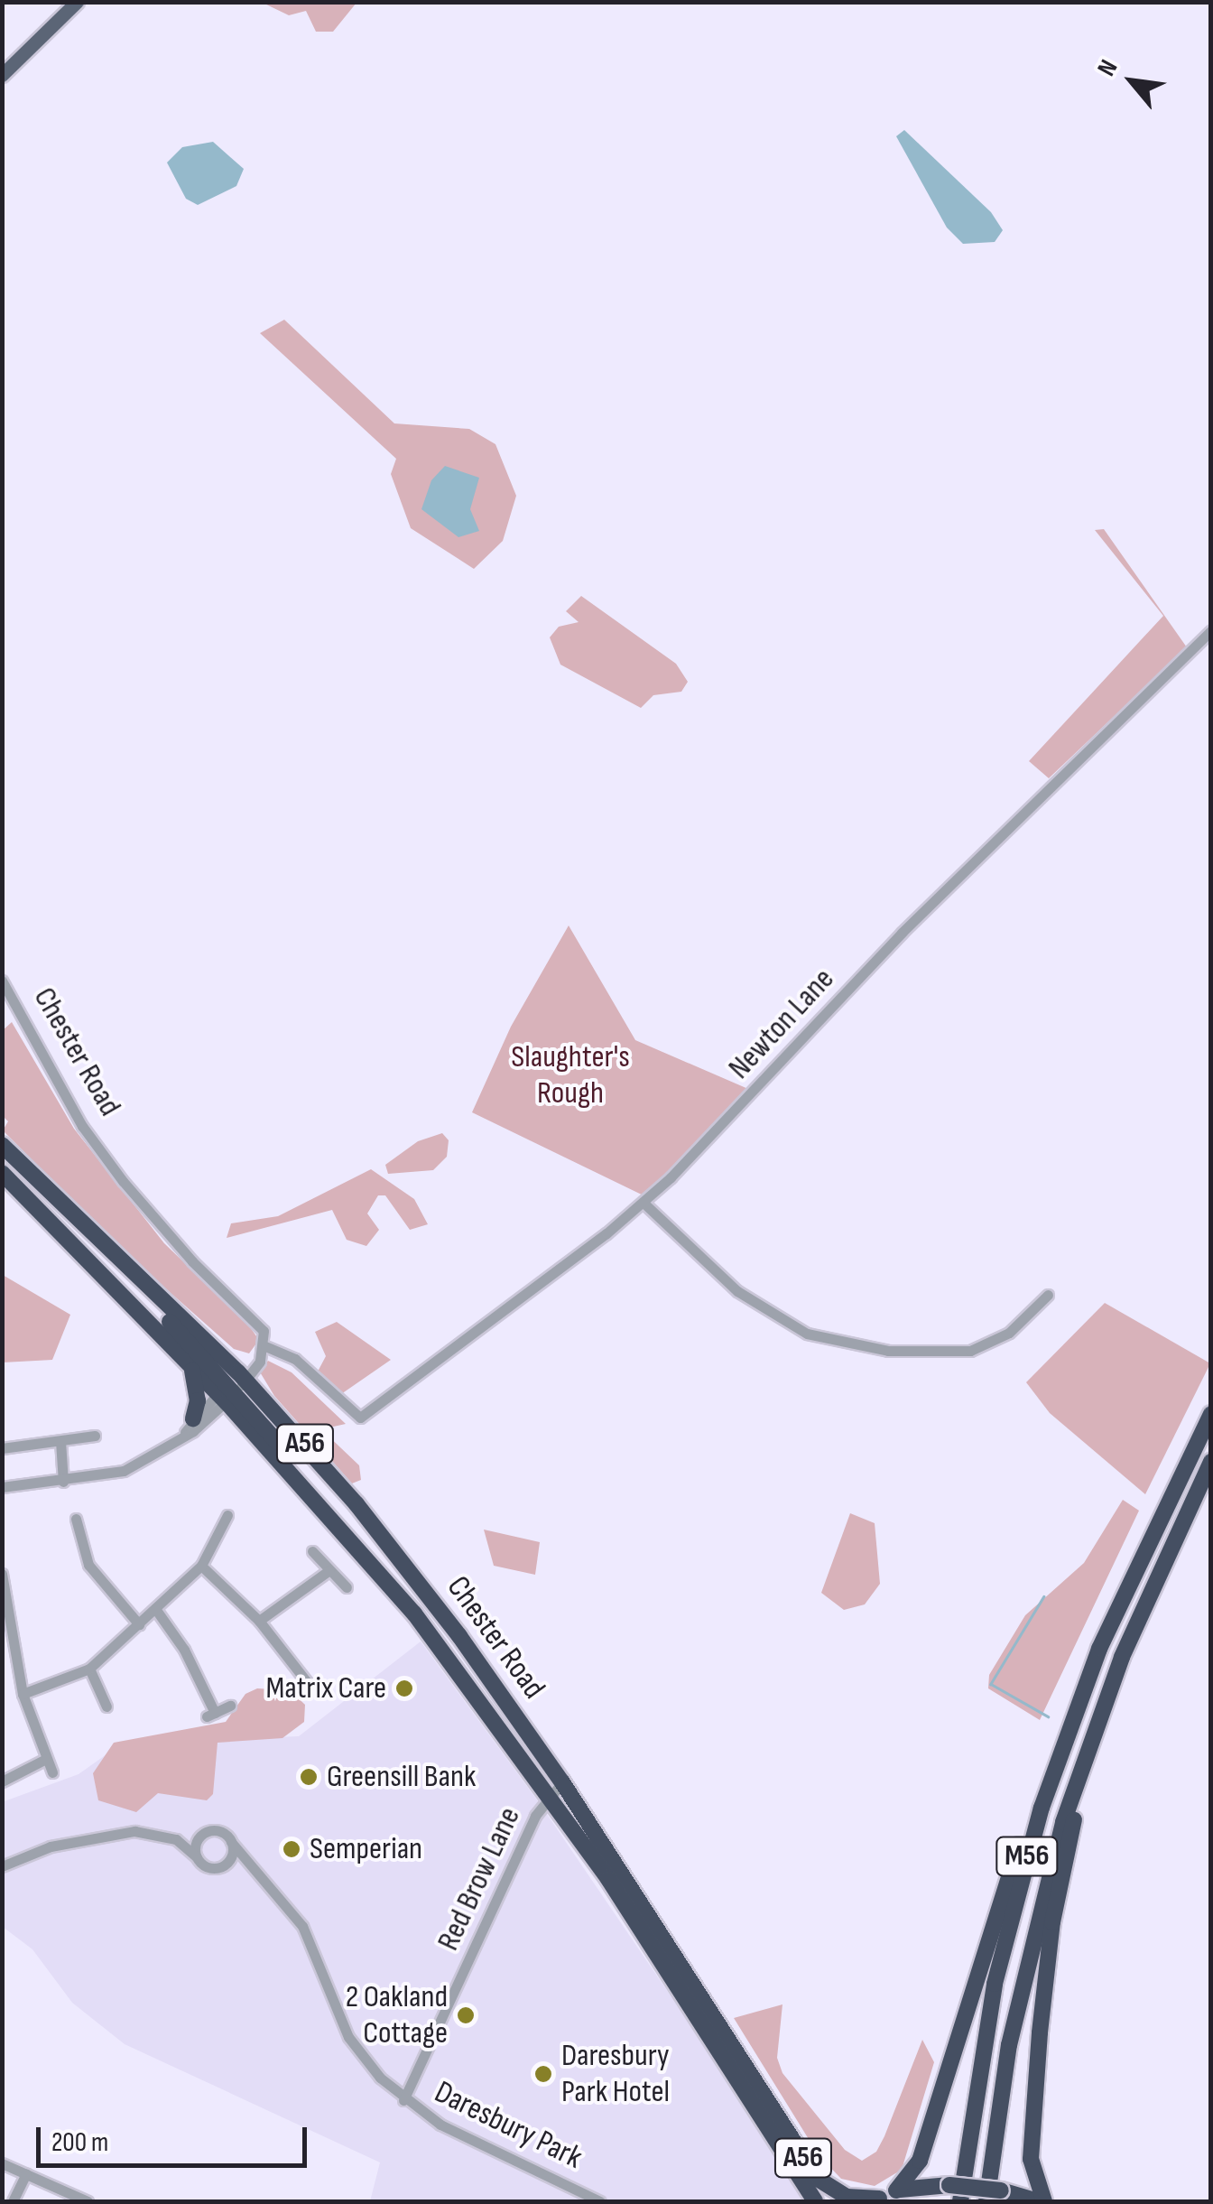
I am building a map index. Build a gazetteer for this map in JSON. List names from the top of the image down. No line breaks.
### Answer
{"streets":{"highway":["Chester Road","A56","M56"],"street":["Newton Lane","Red Brow Lane","Daresbury Park"]},"crossings":[["Newton Lane","Chester Road"],["Chester Road","Red Brow Lane"],["Red Brow Lane","Daresbury Park"]],"parks":["Slaughter's Rough"],"places":["Matrix Care","Greensill Bank","Semperian","2 Oakland Cottage","Daresbury Park Hotel"],"scale_bar":"200 m","north":"top left"}
